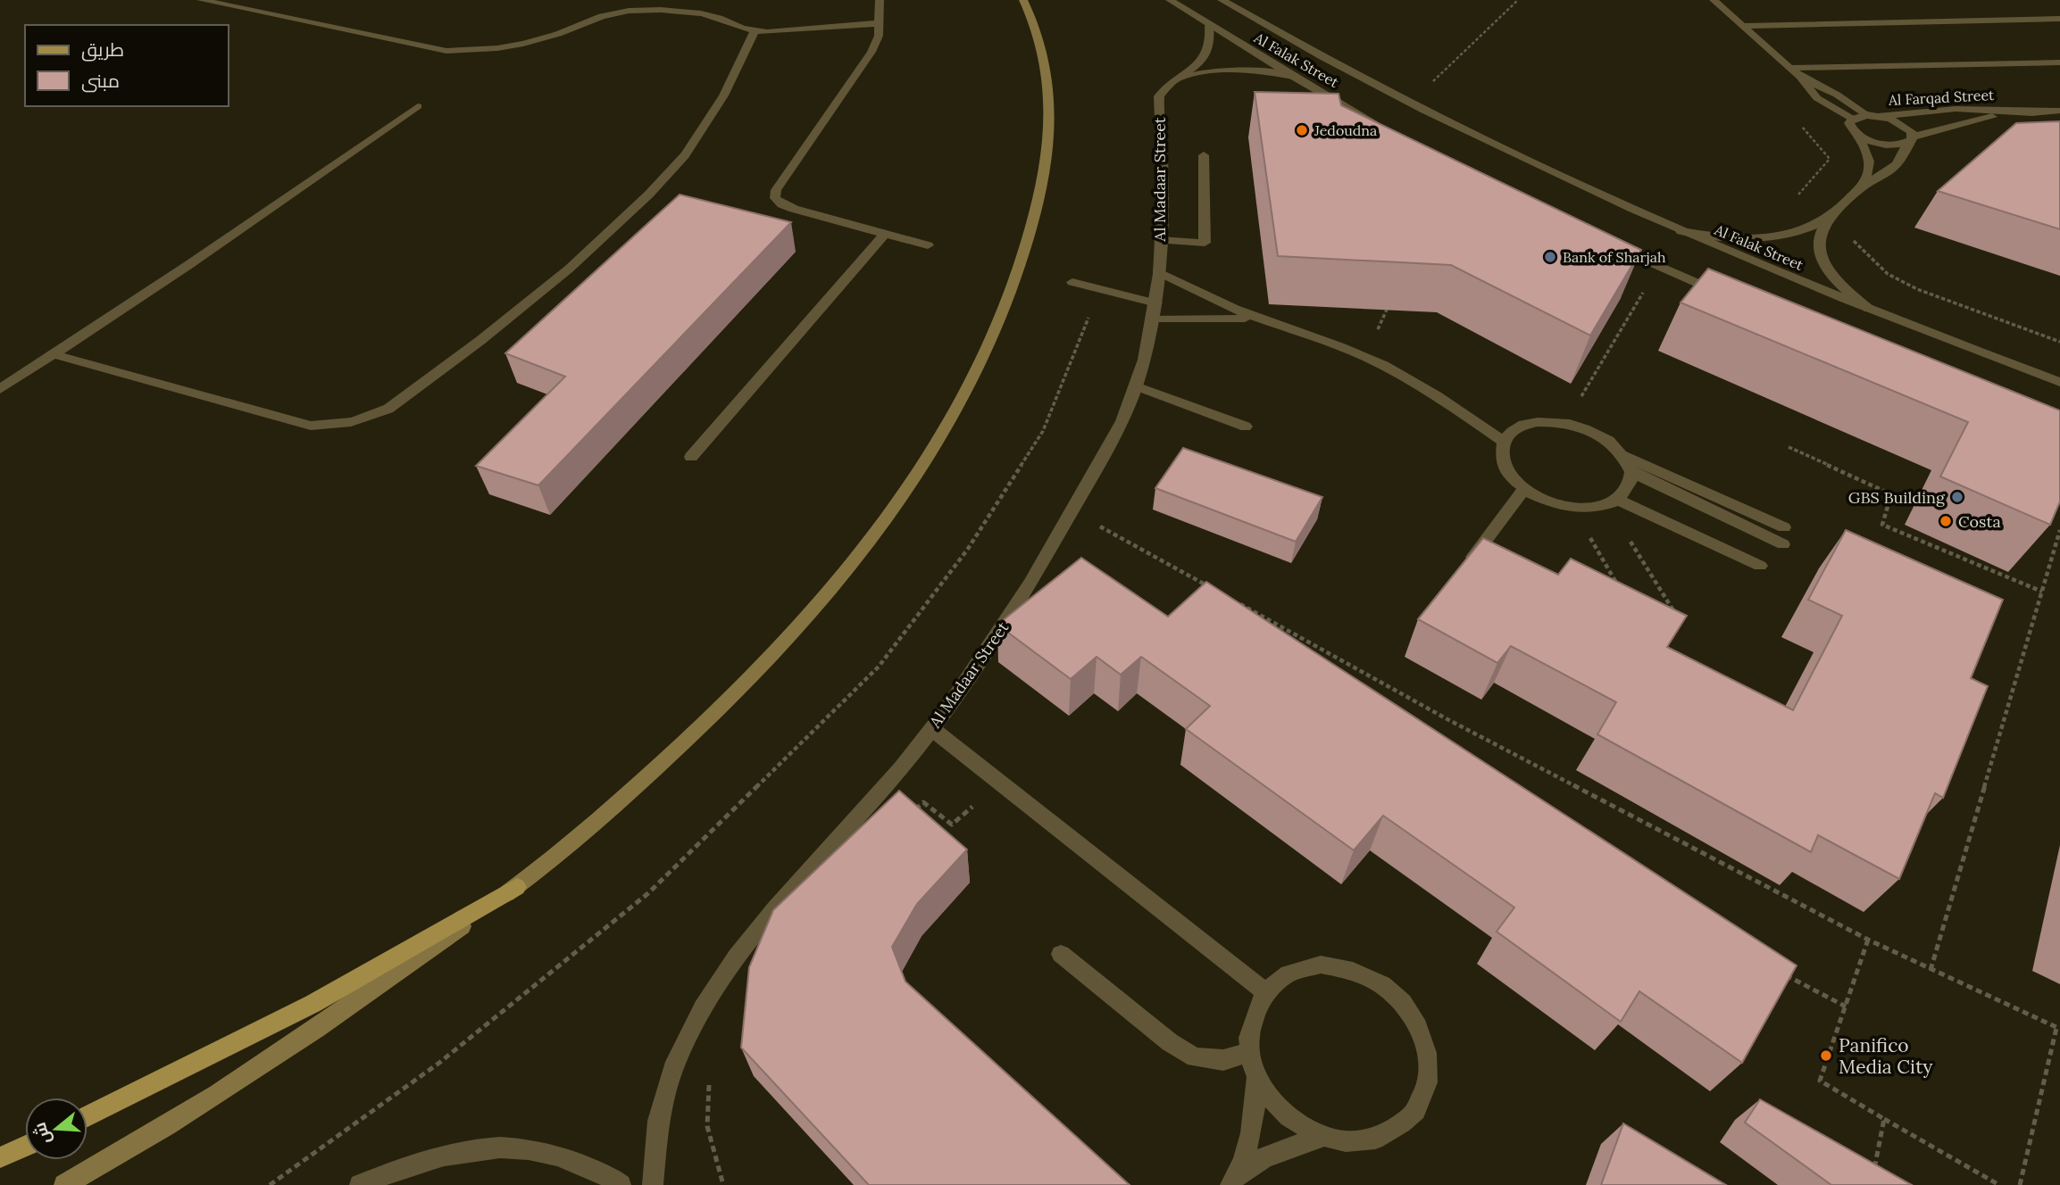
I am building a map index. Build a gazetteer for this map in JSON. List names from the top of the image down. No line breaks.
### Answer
{"streets":{"street":["Al Falak Street","Al Farqad Street","Al Madaar Street"]},"crossings":[["Al Falak Street","Al Madaar Street"]],"places":["Jedoudna","Bank of Sharjah","GBS Building","Costa","Panifico Media City"],"legend":["طريق","مبنى"],"north":"left"}
